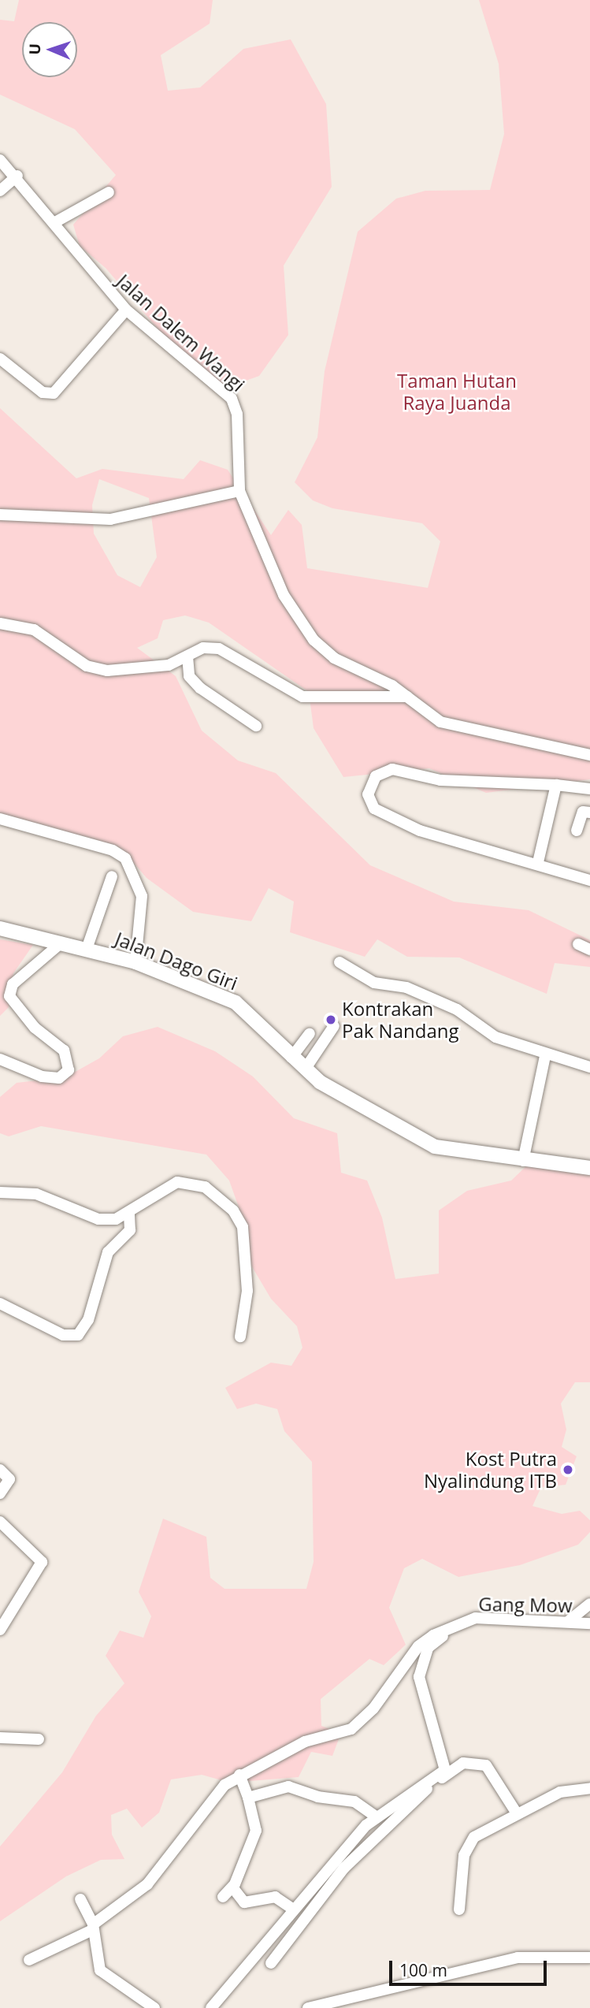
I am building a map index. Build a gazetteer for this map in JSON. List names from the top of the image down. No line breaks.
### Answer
{"streets":{"main road":["Jalan Dago Giri"],"street":["Jalan Dalem Wangi","Gang Mow"]},"parks":["Taman Hutan Raya Juanda"],"places":["Kontrakan Pak Nandang","Kost Putra Nyalindung ITB"],"scale_bar":"100 m","north":"left"}
